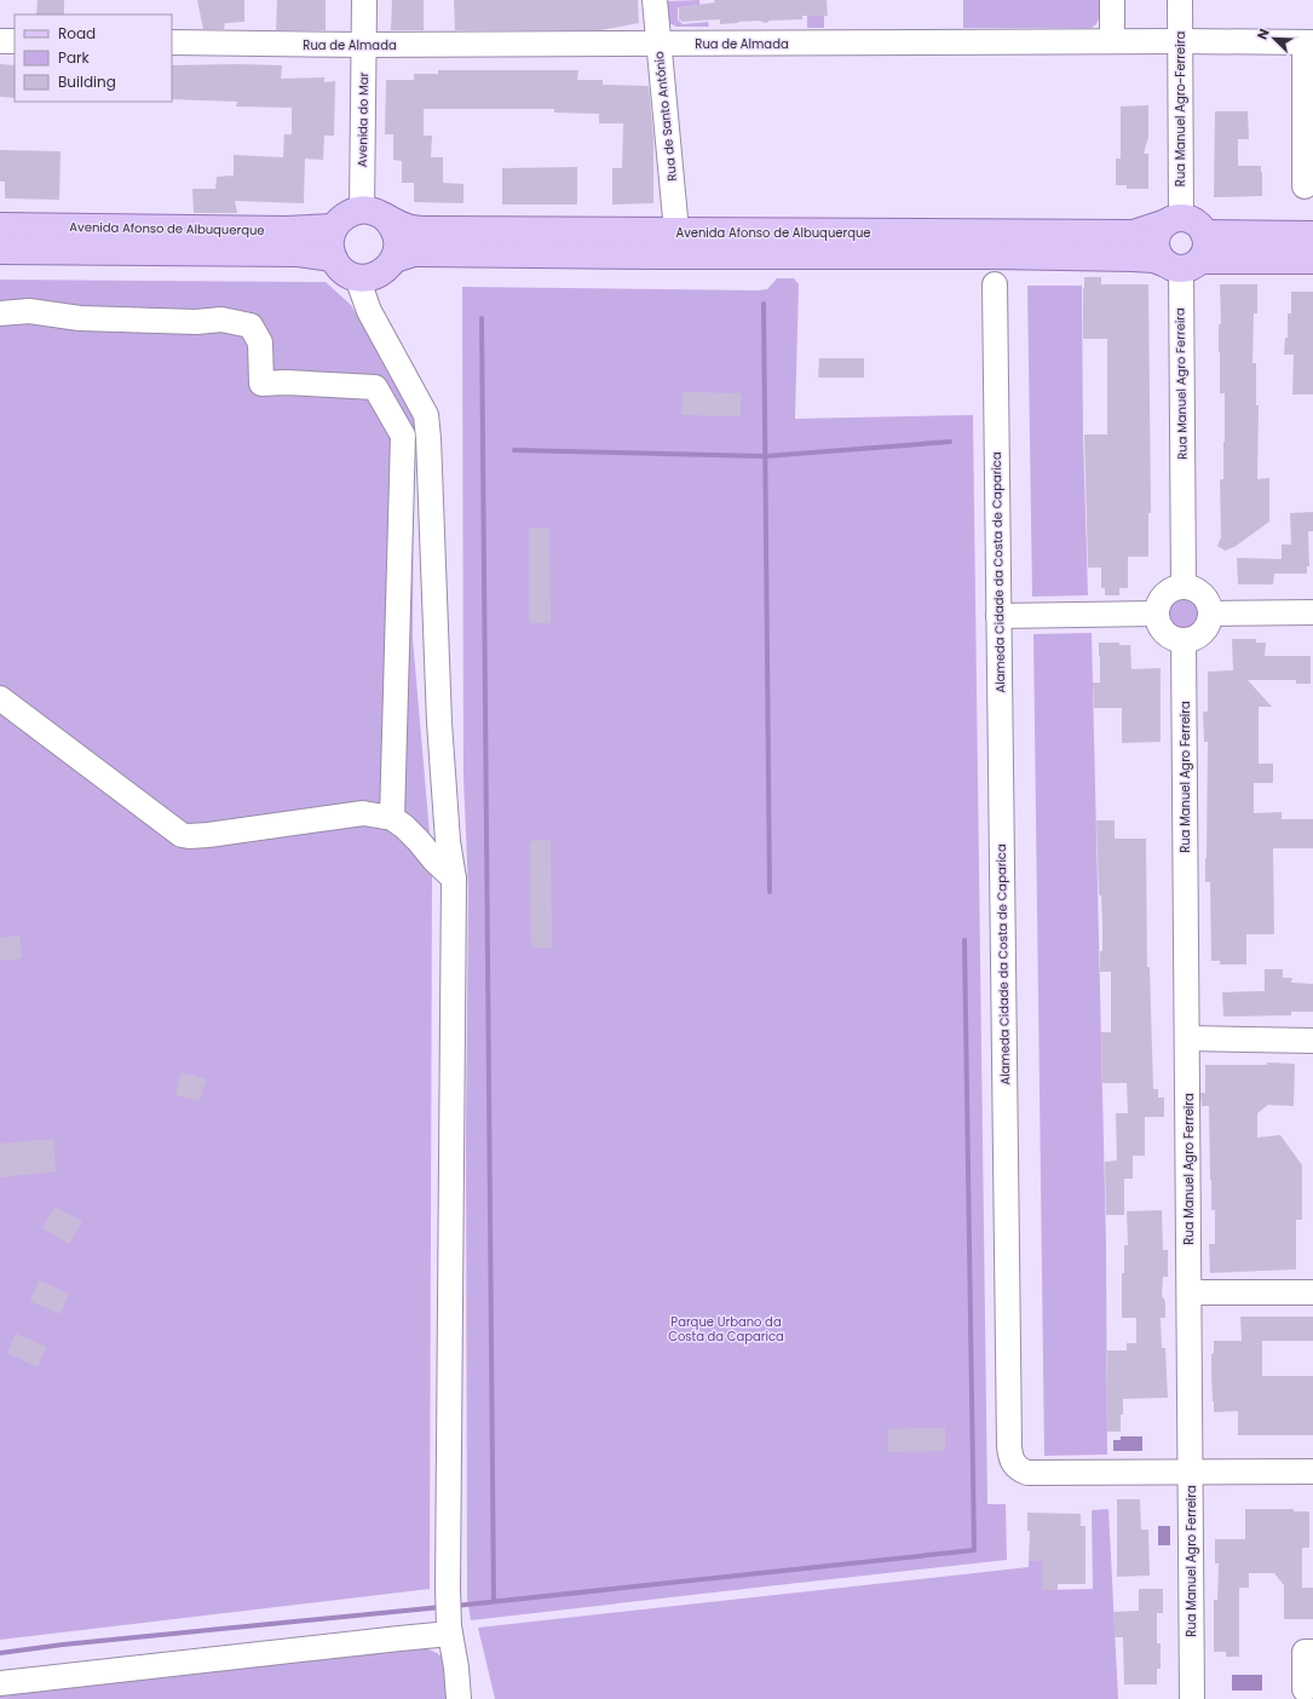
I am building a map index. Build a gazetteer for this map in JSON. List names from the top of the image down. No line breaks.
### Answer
{"streets":{"main road":["Rua Manuel Agro-Ferreira","Avenida Afonso de Albuquerque"],"street":["Rua de Almada","Rua de Santo António","Avenida do Mar","Rua Manuel Agro Ferreira","Alameda Cidade da Costa de Caparica"]},"crossings":[["Rua de Almada","Rua Manuel Agro-Ferreira"],["Rua de Almada","Rua de Santo António"],["Rua de Almada","Avenida do Mar"],["Rua Manuel Agro-Ferreira","Avenida Afonso de Albuquerque"],["Rua Manuel Agro-Ferreira","Rua Manuel Agro Ferreira"],["Rua de Santo António","Avenida Afonso de Albuquerque"],["Avenida do Mar","Avenida Afonso de Albuquerque"],["Avenida Afonso de Albuquerque","Rua Manuel Agro Ferreira"],["Rua Manuel Agro Ferreira","Alameda Cidade da Costa de Caparica"]],"parks":["Parque Urbano da Costa da Caparica"],"legend":["Road","Park","Building"],"north":"top left"}
